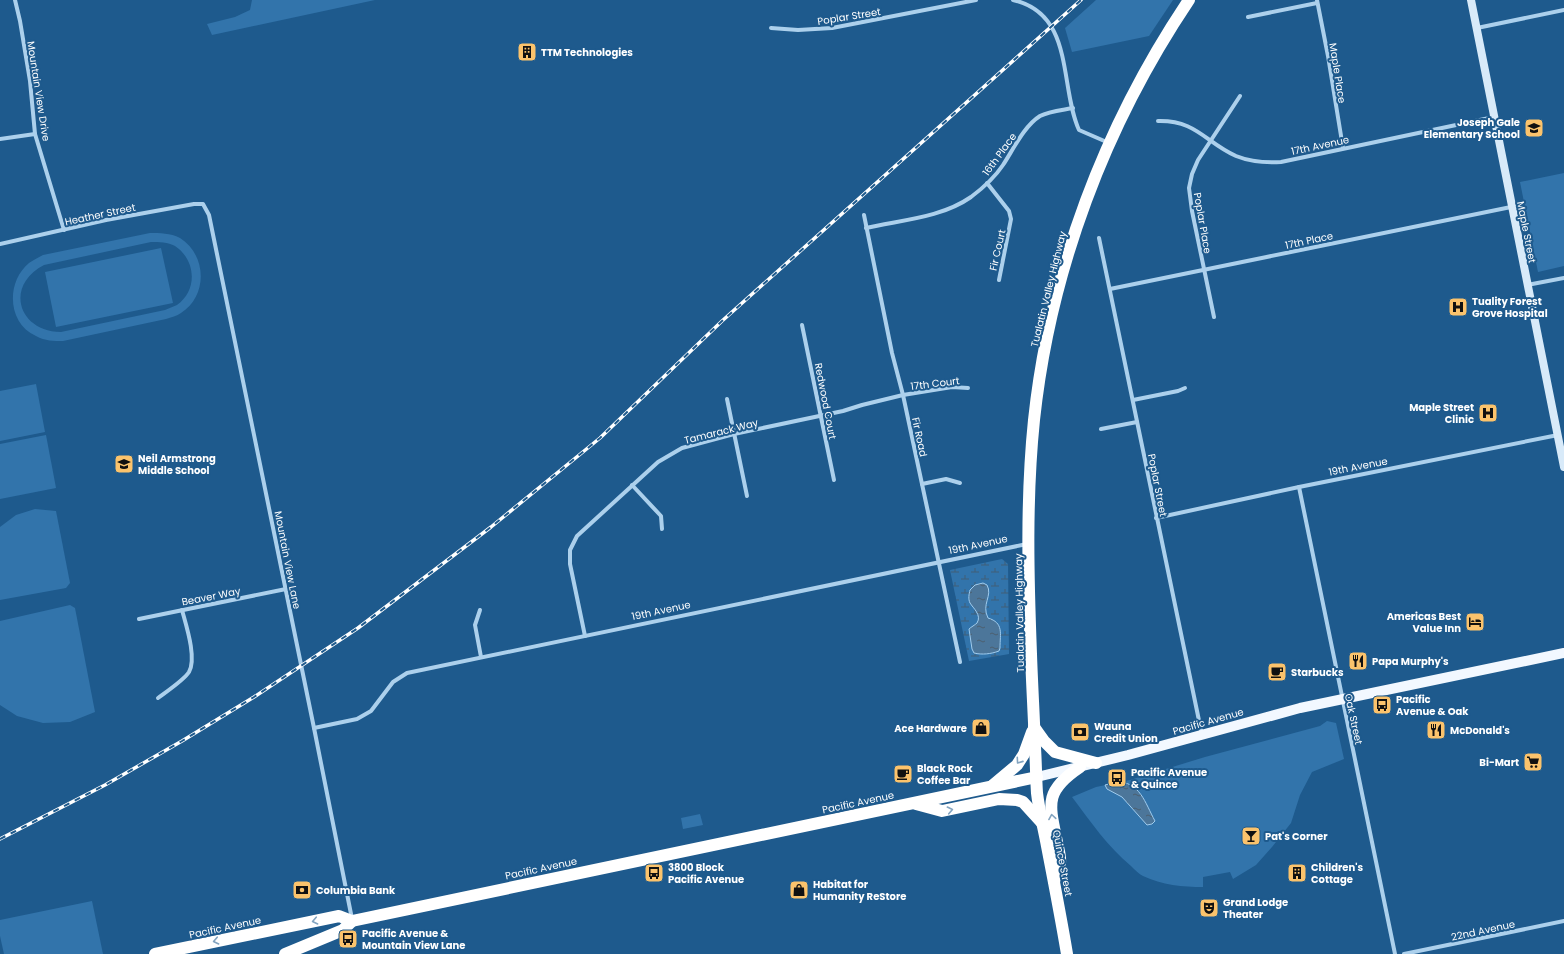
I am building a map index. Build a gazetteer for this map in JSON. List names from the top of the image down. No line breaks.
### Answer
{"streets":{"highway":["Tualatin Valley Highway","Pacific Avenue","Quince Street"],"street":["Poplar Street","Maple Place","Mountain View Drive","17th Avenue","16th Place","Heather Street","Poplar Place","Maple Street","17th Place","Fir Court","17th Court","Redwood Court","Tamarack Way","Fir Road","19th Avenue","Mountain View Lane","Beaver Way","Oak Street","22nd Avenue"]},"crossings":[["Poplar Street","17th Place"],["Poplar Street","19th Avenue"],["Poplar Street","Pacific Avenue"],["Maple Place","17th Avenue"],["Mountain View Drive","Heather Street"],["17th Avenue","Poplar Place"],["17th Avenue","Maple Street"],["16th Place","Fir Court"],["16th Place","Fir Road"],["Heather Street","Mountain View Lane"],["Poplar Place","17th Place"],["Maple Street","17th Place"],["Maple Street","19th Avenue"],["Tualatin Valley Highway","19th Avenue"],["Tualatin Valley Highway","Pacific Avenue"],["Tualatin Valley Highway","Quince Street"],["17th Court","Tamarack Way"],["17th Court","Fir Road"],["Redwood Court","Tamarack Way"],["Tamarack Way","Fir Road"],["Tamarack Way","19th Avenue"],["Fir Road","19th Avenue"],["19th Avenue","Mountain View Lane"],["19th Avenue","Oak Street"],["Mountain View Lane","Beaver Way"],["Mountain View Lane","Pacific Avenue"],["Oak Street","Pacific Avenue"],["Pacific Avenue","Quince Street"]],"places":{"building":["TTM Technologies","Children's Cottage"],"school or university":["Joseph Gale Elementary School","Neil Armstrong Middle School"],"hospital":["Tuality Forest Grove Hospital","Maple Street Clinic"],"hotel":["Americas Best Value Inn"],"restaurant":["Papa Murphy's","McDonald's"],"cafe":["Starbucks","Black Rock Coffee Bar"],"bus stop":["Pacific Avenue & Oak","Pacific Avenue & Quince","3800 Block Pacific Avenue","Pacific Avenue & Mountain View Lane"],"shop":["Ace Hardware","Habitat for Humanity ReStore"],"bank":["Wauna Credit Union","Columbia Bank"],"supermarket":["Bi-Mart"],"bar":["Pat's Corner"],"theatre":["Grand Lodge Theater"]}}
